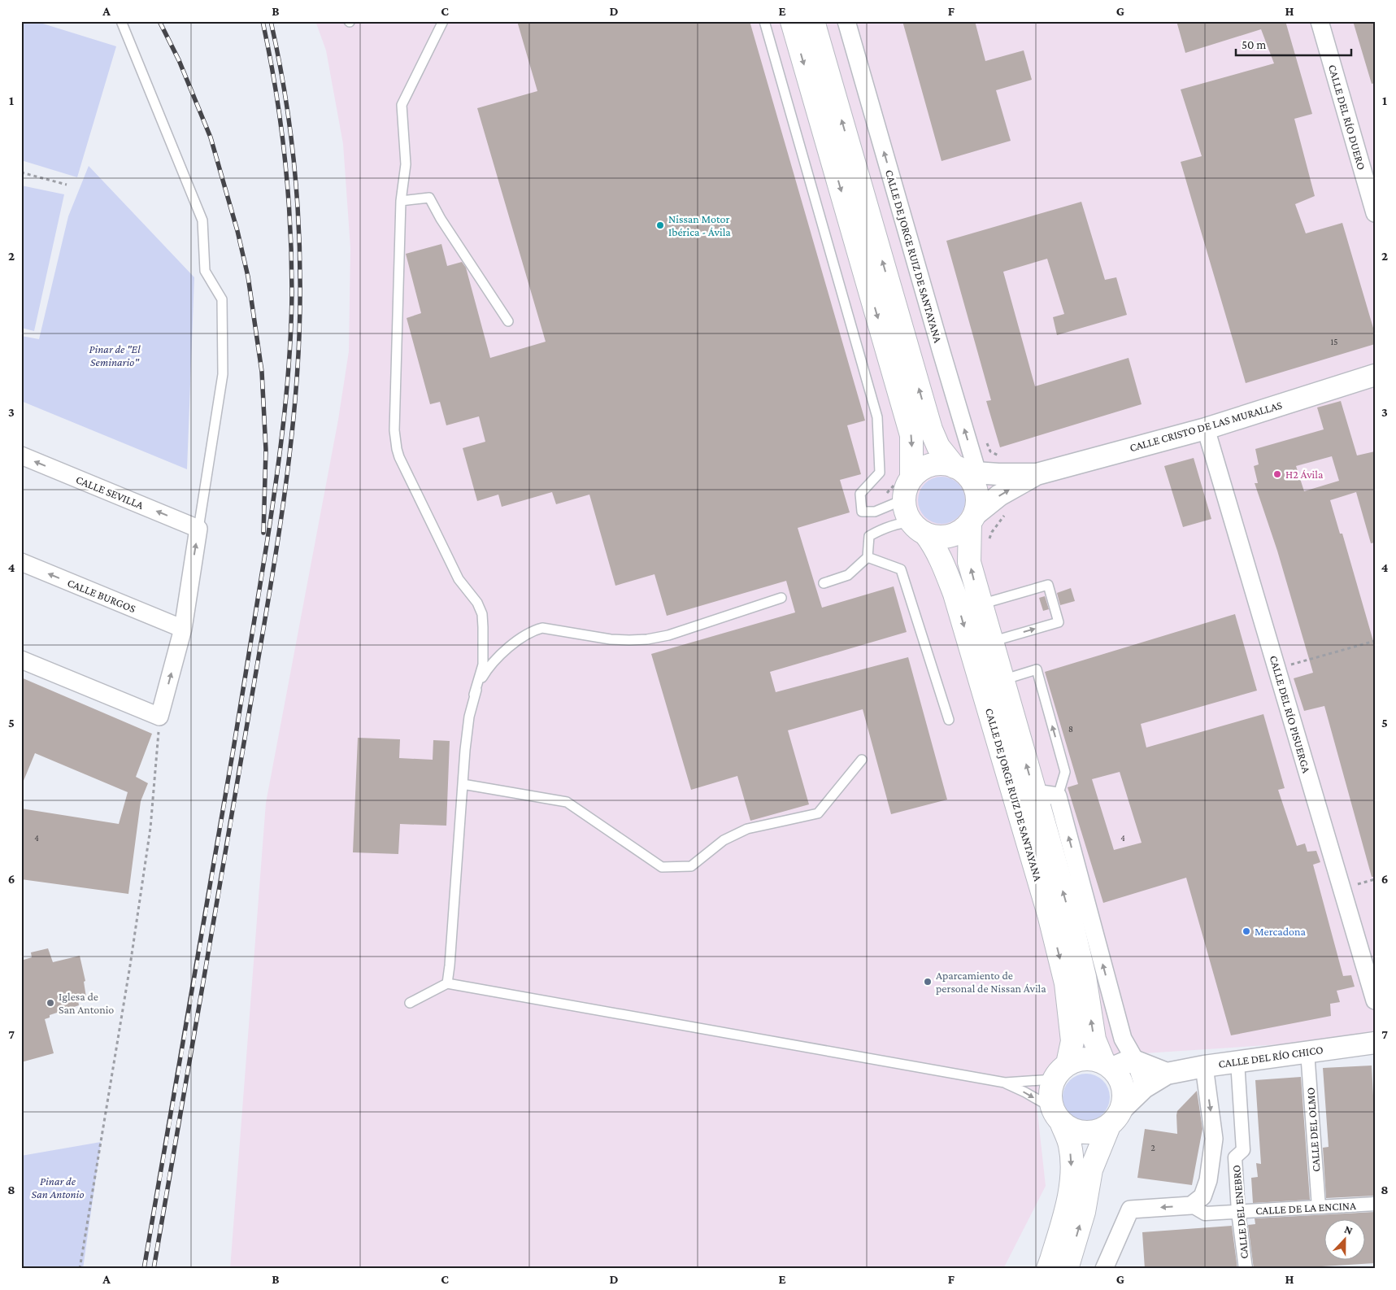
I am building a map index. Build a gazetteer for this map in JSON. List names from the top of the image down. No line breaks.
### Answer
{"streets":{"highway":["CALLE DE JORGE RUIZ DE SANTAYANA"],"street":["CALLE DEL RÍO DUERO","CALLE CRISTO DE LAS MURALLAS","CALLE SEVILLA","CALLE BURGOS","CALLE DEL RÍO PISUERGA","CALLE DEL RÍO CHICO","CALLE DEL OLMO","CALLE DE LA ENCINA","CALLE DEL ENEBRO"]},"crossings":[["CALLE DE JORGE RUIZ DE SANTAYANA","CALLE CRISTO DE LAS MURALLAS"],["CALLE DE JORGE RUIZ DE SANTAYANA","CALLE DEL RÍO CHICO"],["CALLE CRISTO DE LAS MURALLAS","CALLE DEL RÍO PISUERGA"],["CALLE DEL RÍO CHICO","CALLE DEL OLMO"],["CALLE DEL RÍO CHICO","CALLE DEL ENEBRO"],["CALLE DEL OLMO","CALLE DE LA ENCINA"],["CALLE DE LA ENCINA","CALLE DEL ENEBRO"]],"one_way":["CALLE SEVILLA"],"parks":["Pinar de \"El Seminario\"","Pinar de San Antonio"],"places":["Nissan Motor Ibérica - Ávila","H2 Ávila","Mercadona","Aparcamiento de personal de Nissan Ávila","Iglesa de San Antonio"],"house_numbers":["15","8","4","4","2"],"scale_bar":"50 m","north":"top","grid":{"columns":["A","B","C","D","E","F","G","H"],"rows":["1","2","3","4","5","6","7","8"]}}
